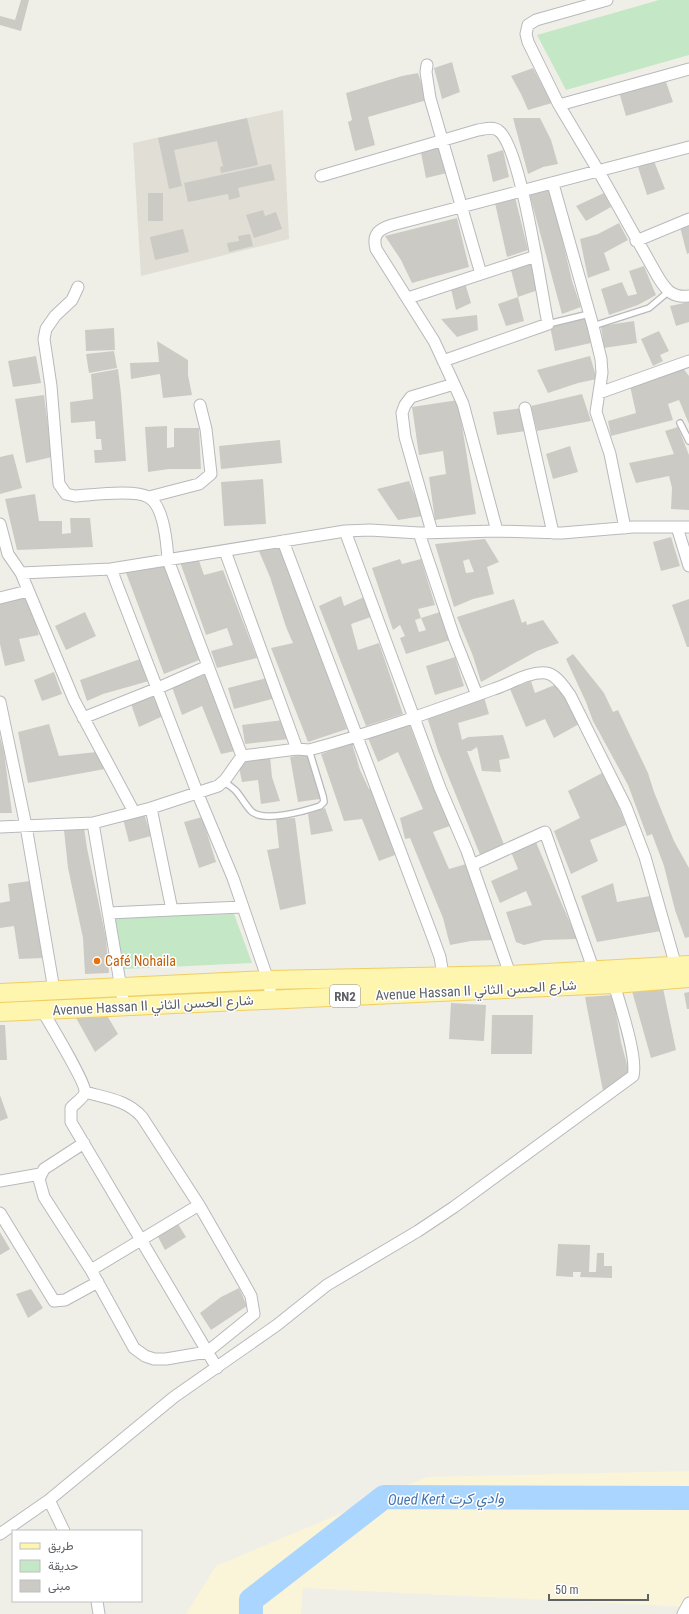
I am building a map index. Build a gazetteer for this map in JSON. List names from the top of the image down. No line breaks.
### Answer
{"streets":{"main road":["Avenue Hassan II شارع الحسن الثاني","RN2"]},"water":["Oued Kert وادي كرت"],"places":["Café Nohaila"],"legend":["طريق","حديقة","مبنى"],"scale_bar":"50 m"}
